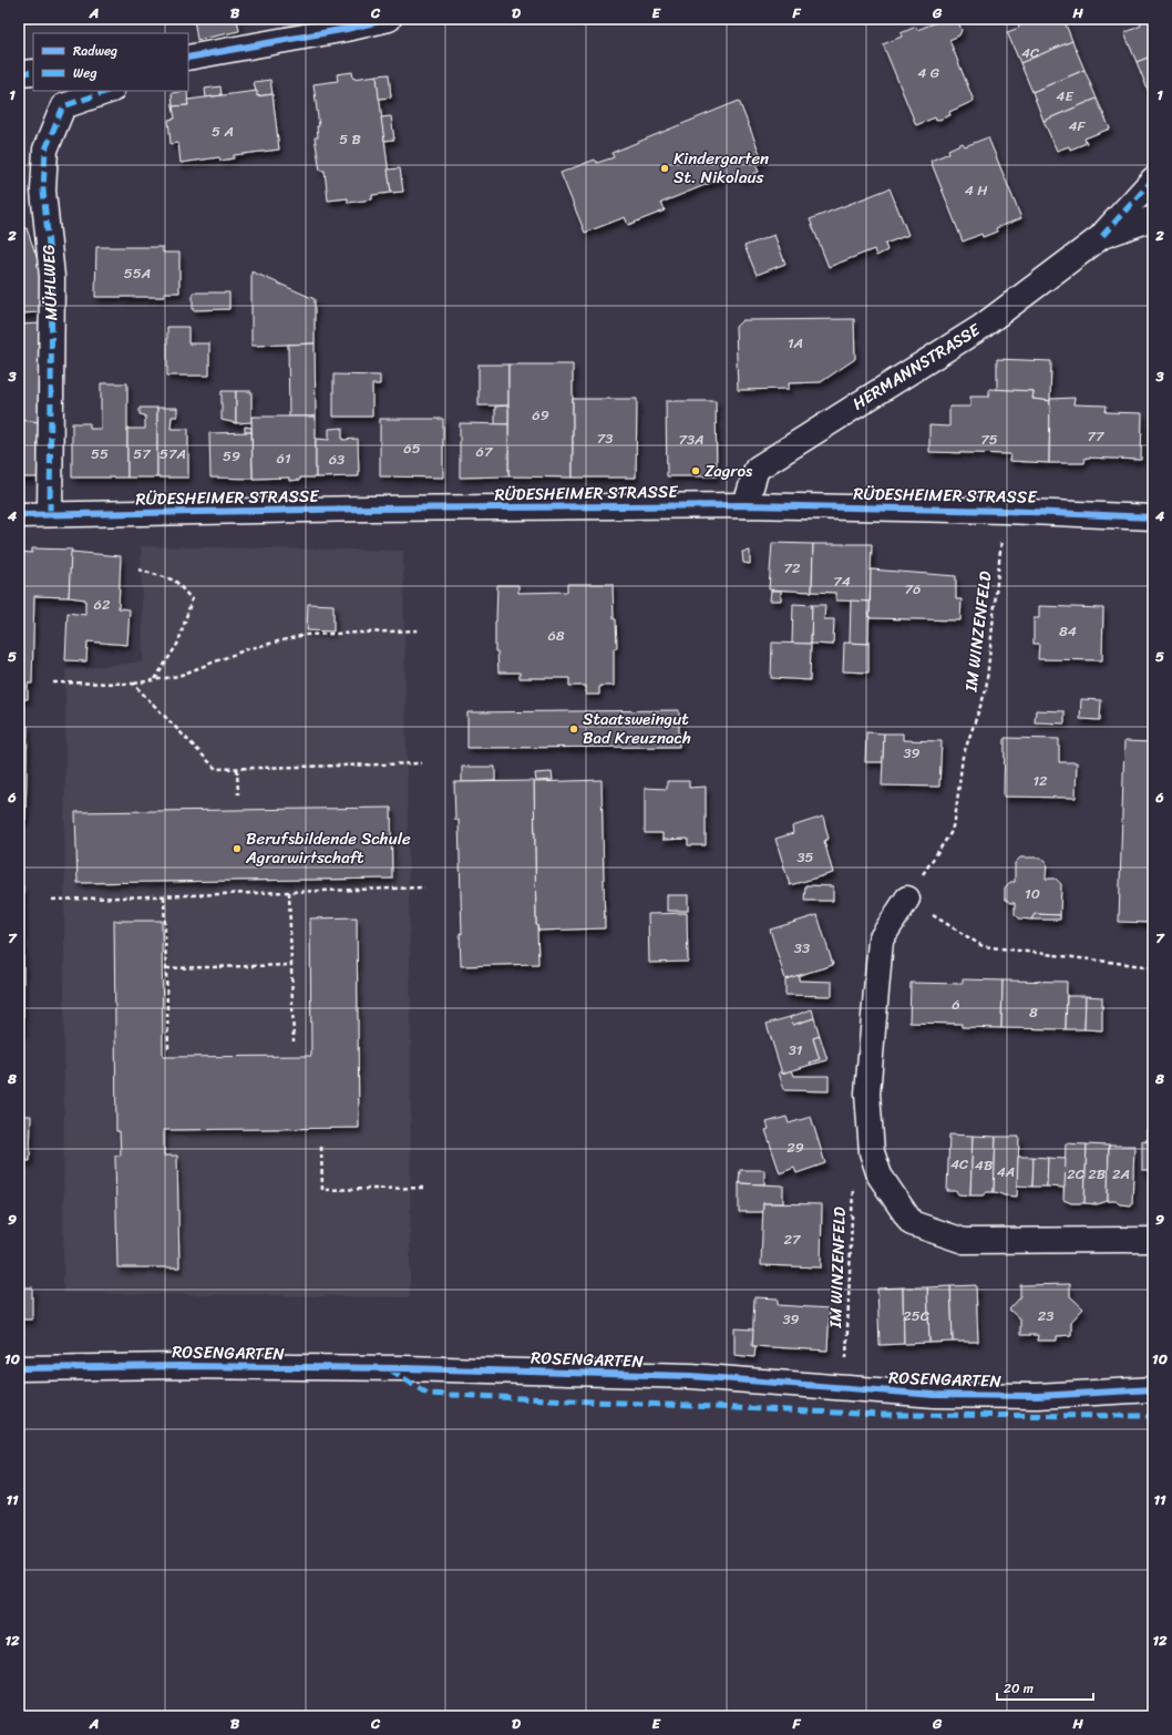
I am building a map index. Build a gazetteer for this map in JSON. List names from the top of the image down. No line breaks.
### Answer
{"streets":{"street":["MÜHLWEG","HERMANNSTRASSE","RÜDESHEIMER STRASSE","ROSENGARTEN"],"path":["IM WINZENFELD"]},"crossings":[["MÜHLWEG","RÜDESHEIMER STRASSE"],["HERMANNSTRASSE","RÜDESHEIMER STRASSE"],["RÜDESHEIMER STRASSE","IM WINZENFELD"],["IM WINZENFELD","ROSENGARTEN"]],"places":["Kindergarten St. Nikolaus","Zagros","Staatsweingut Bad Kreuznach","Berufsbildende Schule Agrarwirtschaft"],"house_numbers":["4C","4 G","4E","4F","5 A","5 B","4 H","55A","1A","69","77","73","73A","75","65","67","55","57","57A","59","61","63","72","74","76","62","84","68","39","12","35","10","33","6","8","31","29","4C","4B","4A","2C","2B","2A","27","25C","23","39"],"legend":["Radweg","Weg"],"scale_bar":"20 m","grid":{"columns":["A","B","C","D","E","F","G","H"],"rows":["1","2","3","4","5","6","7","8","9","10","11","12"]}}
